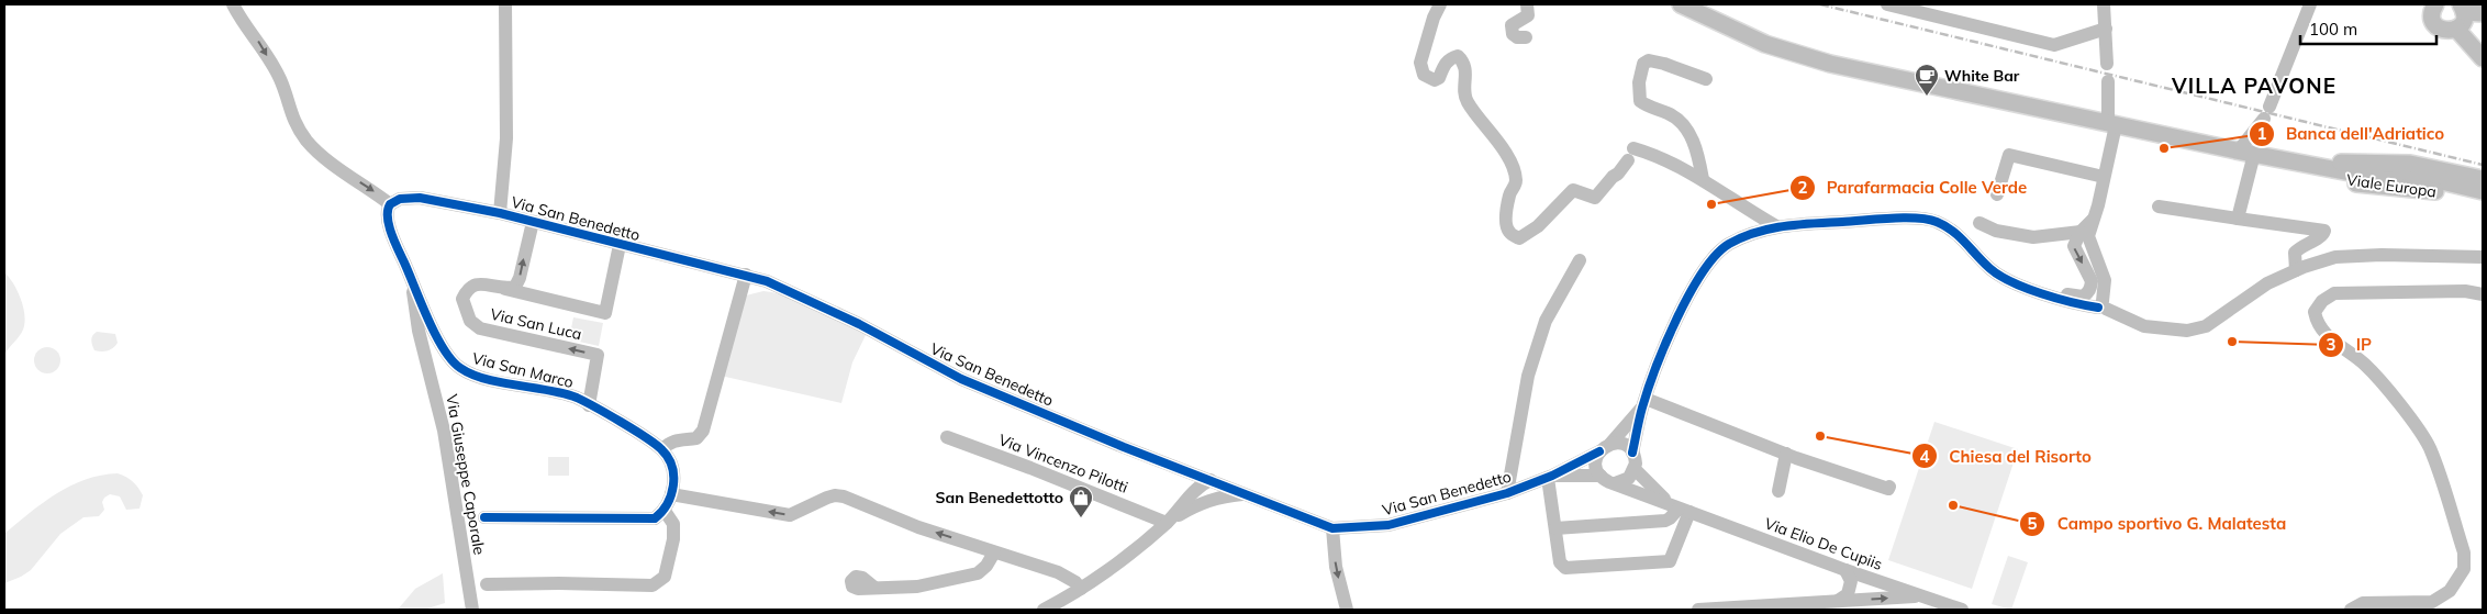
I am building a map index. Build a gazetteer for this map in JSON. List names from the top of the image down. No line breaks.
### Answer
{"streets":{"main road":["Viale Europa"],"street":["Via San Benedetto","Via San Luca","Via San Marco","Via Vincenzo Pilotti","Via Giuseppe Caporale","Via Elio De Cupiis"]},"crossings":[["Via San Benedetto","Via San Luca"],["Via San Benedetto","Via San Marco"],["Via San Luca","Via San Marco"],["Via San Marco","Via Giuseppe Caporale"]],"districts":["VILLA PAVONE"],"places":{"cafe":["White Bar"],"other":["Banca dell'Adriatico","Parafarmacia Colle Verde","IP","Chiesa del Risorto","Campo sportivo G. Malatesta"],"shop":["San Benedettotto"]},"scale_bar":"100 m"}
